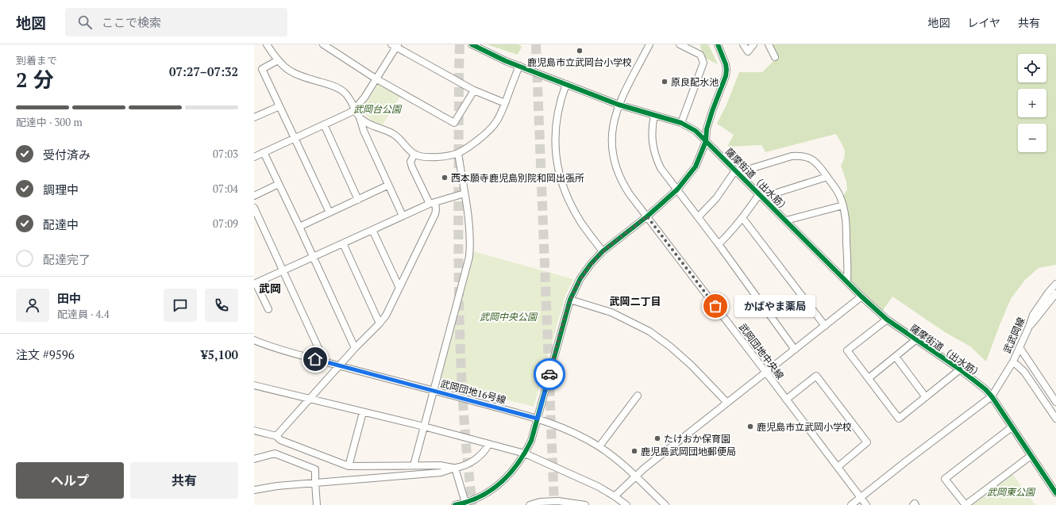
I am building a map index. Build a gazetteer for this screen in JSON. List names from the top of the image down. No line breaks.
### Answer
{"streets":{"street":["薩摩街道（出水筋）","武武岡線","武岡団地中央線","武岡団地16号線"]},"crossings":[["薩摩街道（出水筋）","武武岡線"],["薩摩街道（出水筋）","武岡団地中央線"]],"districts":["武岡","武岡二丁目"],"parks":["武岡台公園","武岡中央公園","武岡東公園"],"places":["鹿児島市立武岡台小学校","原良配水池","西本願寺鹿児島別院和岡出張所","かばやま薬局","鹿児島市立武岡小学校","たけおか保育園","鹿児島武岡団地郵便局"],"page":{"header":"地図","search":"ここで検索","nav":["地図","レイヤ","共有"],"heading":["2 分","到着まで","07:27–07:32"],"panel":["田中","配達員 · 4.4","注文 #9596","¥5,100"],"map_buttons":["+","−"],"bar":"配達中 · 300 m","list":[["受付済み","07:03"],["調理中","07:04"],["配達中","07:09"],"配達完了"],"bubble":"かばやま薬局","buttons":["ヘルプ","共有"]}}
